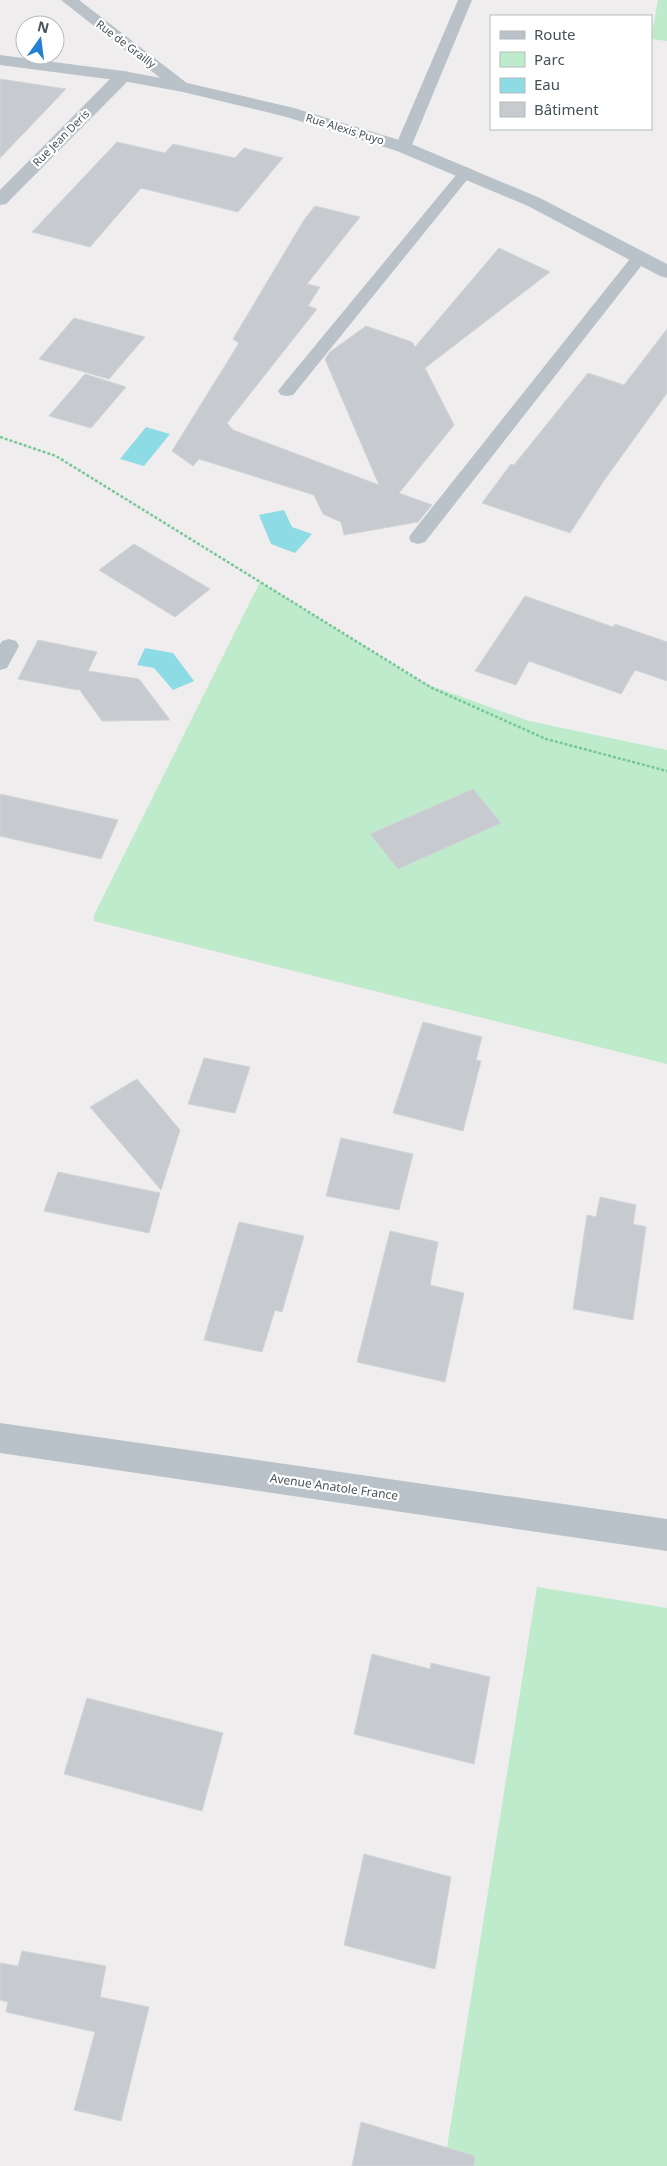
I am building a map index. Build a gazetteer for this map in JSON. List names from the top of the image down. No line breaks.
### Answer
{"streets":{"street":["Rue de Grailly","Rue Alexis Puyo","Rue Jean Deris","Avenue Anatole France"]},"crossings":[["Rue de Grailly","Rue Alexis Puyo"],["Rue Alexis Puyo","Rue Jean Deris"]],"legend":["Route","Parc","Eau","Bâtiment"],"north":"top"}
